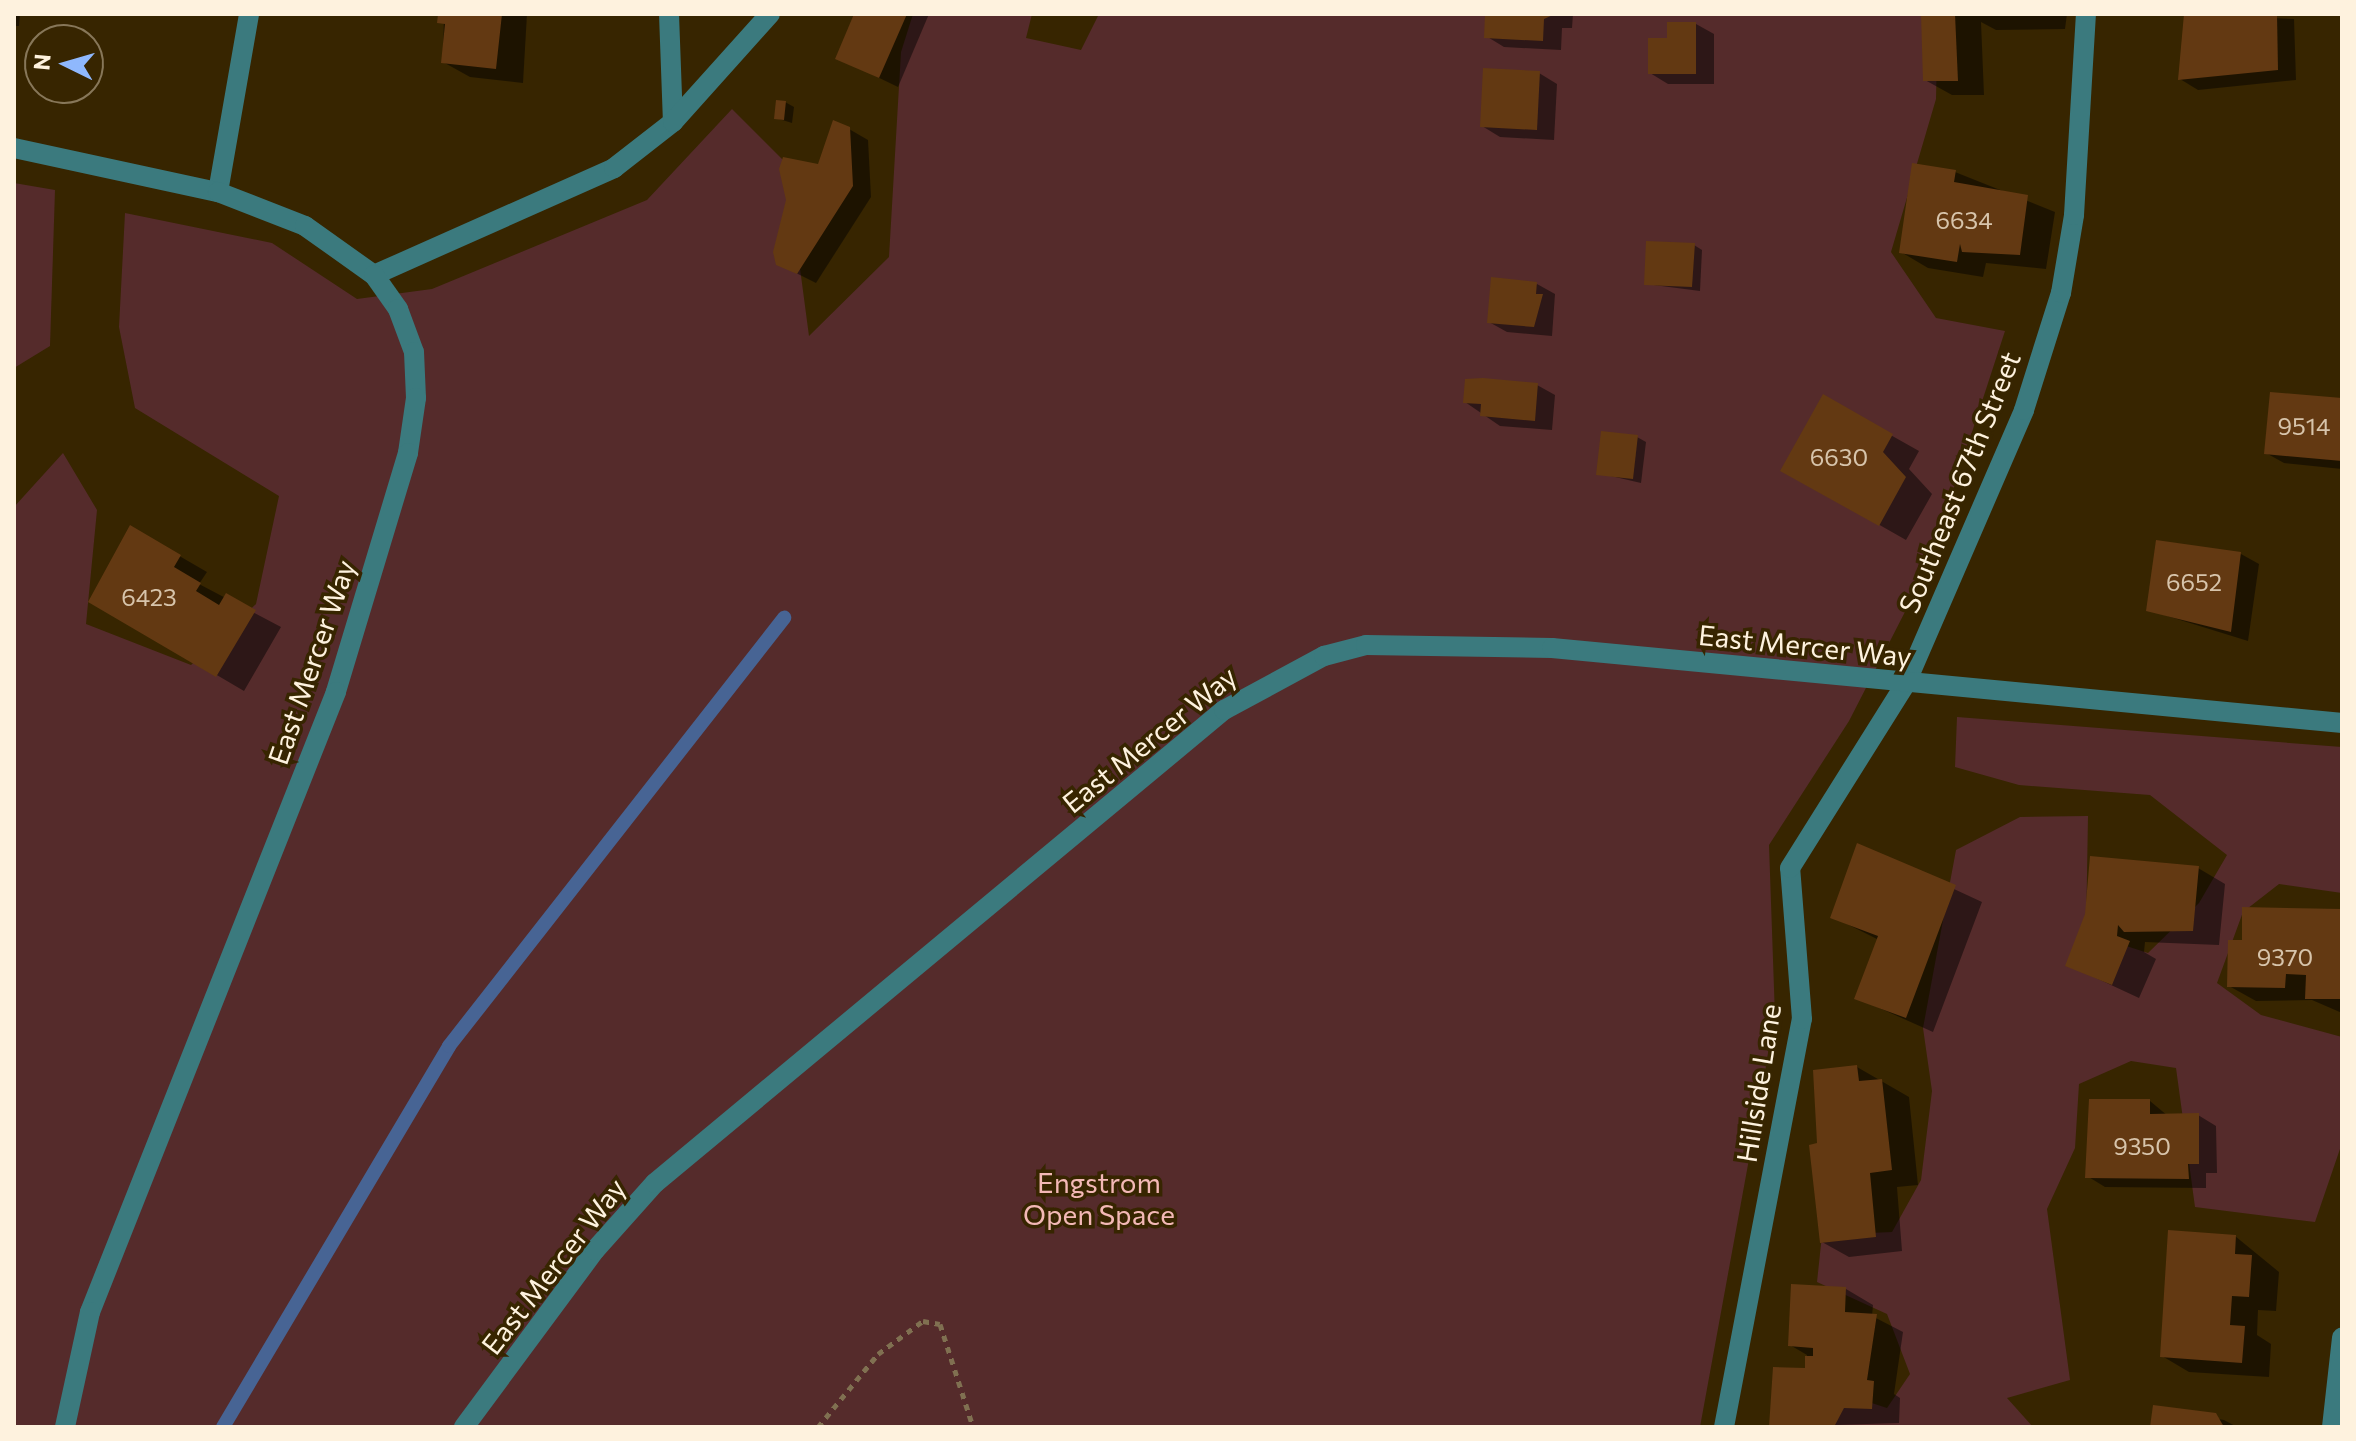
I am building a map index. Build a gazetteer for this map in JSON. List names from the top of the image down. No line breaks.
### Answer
{"streets":{"street":["Southeast 67th Street","East Mercer Way","Hillside Lane"]},"crossings":[["Southeast 67th Street","East Mercer Way"],["Southeast 67th Street","Hillside Lane"],["East Mercer Way","Hillside Lane"]],"parks":["Engstrom Open Space"],"house_numbers":["6634","9514","6630","6652","6423","9370","9350"],"north":"left"}
